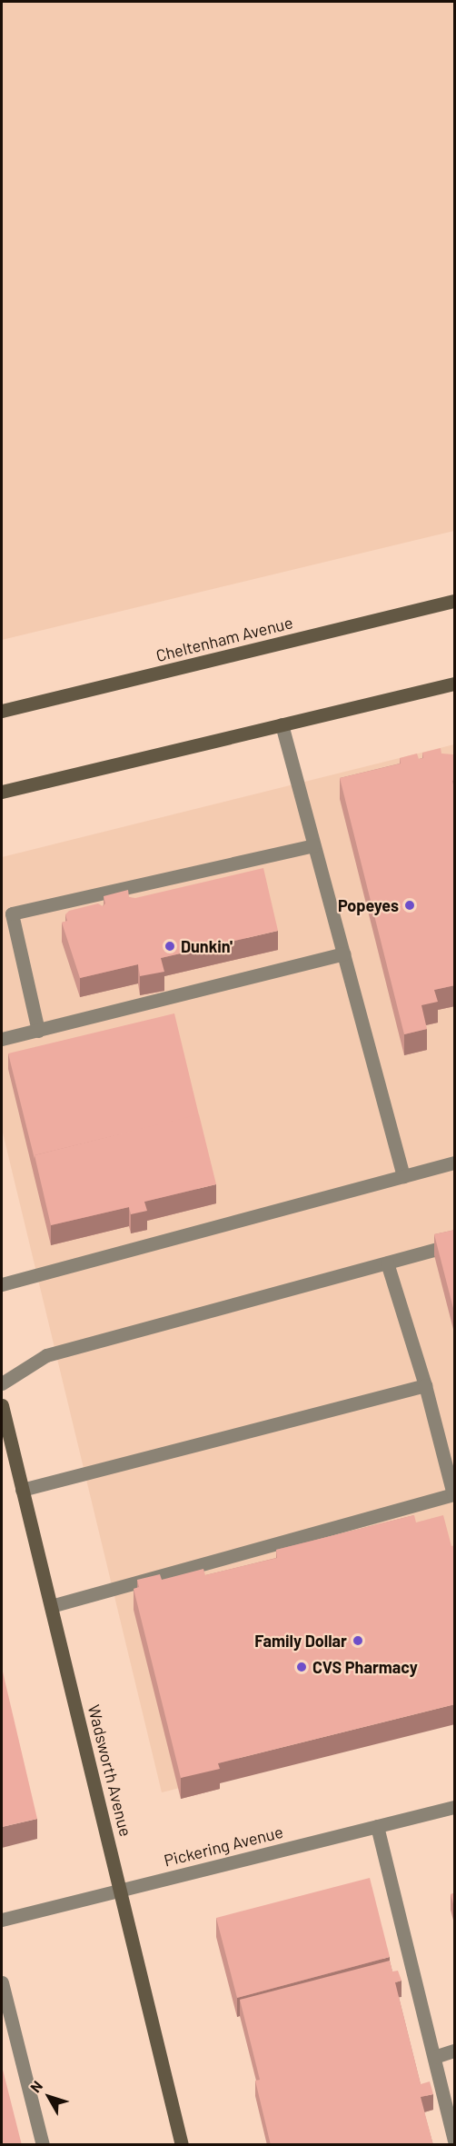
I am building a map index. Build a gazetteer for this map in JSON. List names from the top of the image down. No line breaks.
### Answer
{"streets":{"main road":["Cheltenham Avenue","Wadsworth Avenue"],"street":["Pickering Avenue"]},"crossings":[["Wadsworth Avenue","Pickering Avenue"]],"places":["Popeyes","Dunkin'","Family Dollar","CVS Pharmacy"],"north":"top left"}
